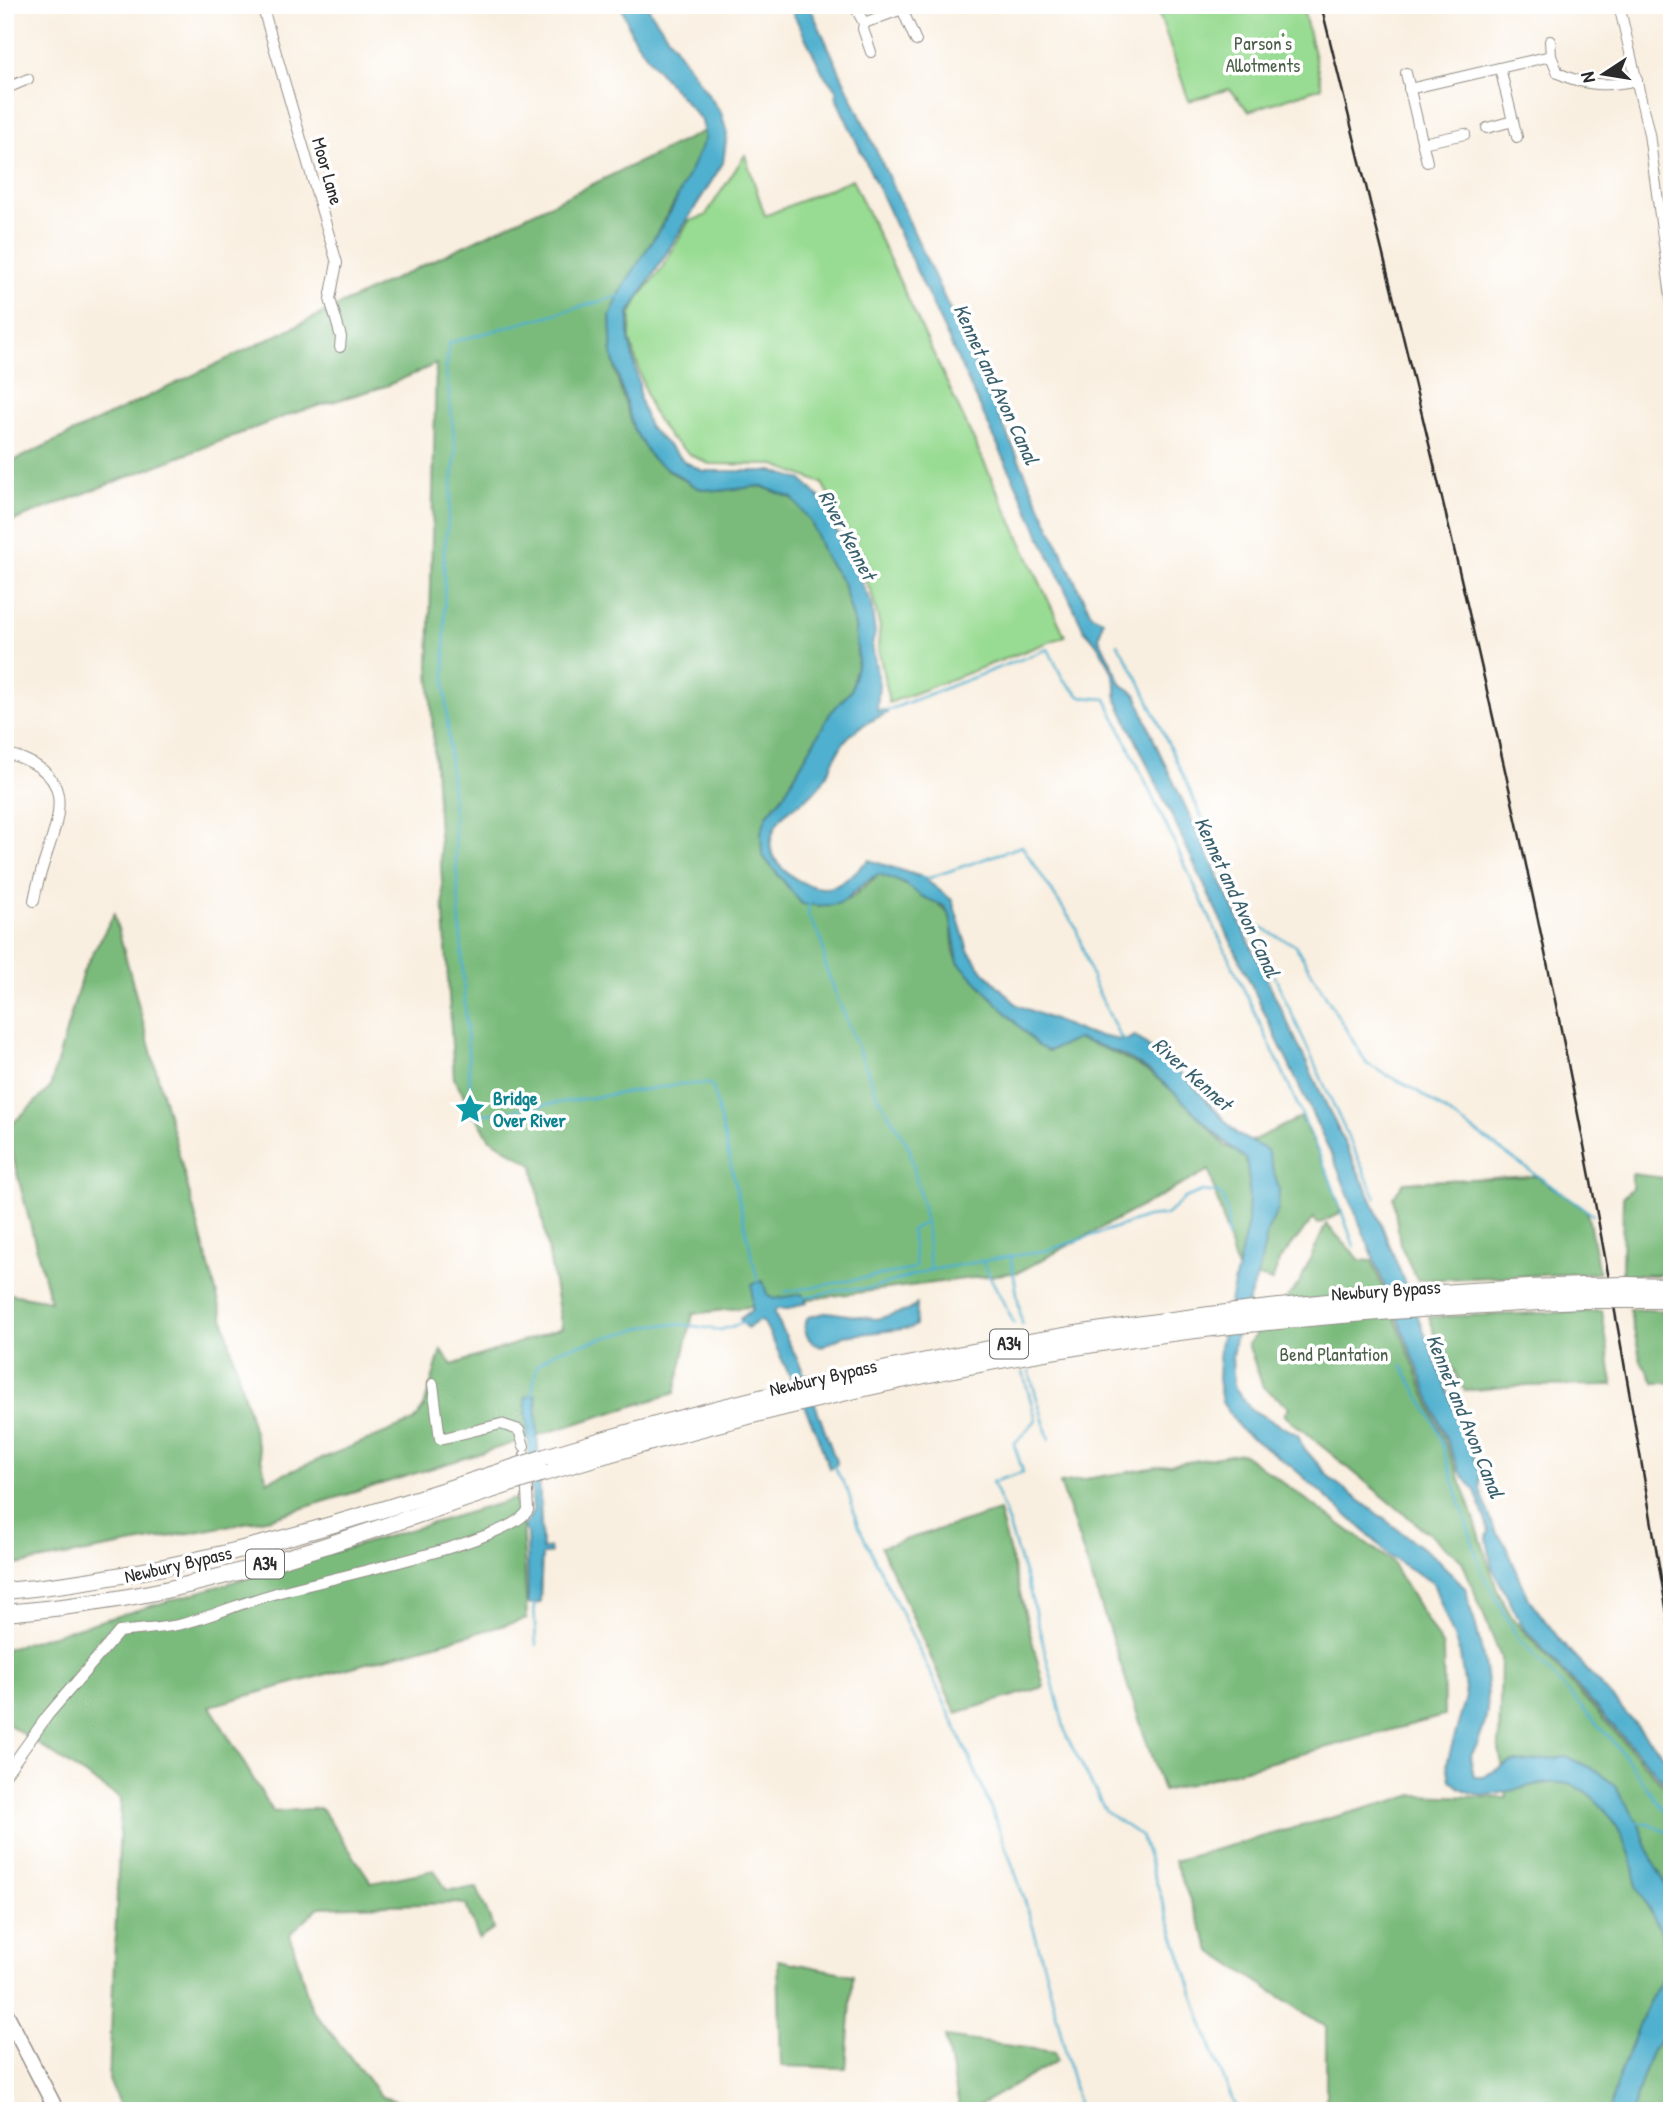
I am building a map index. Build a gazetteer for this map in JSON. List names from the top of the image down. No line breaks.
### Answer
{"streets":{"highway":["Newbury Bypass","A34"],"street":["Moor Lane"]},"water":["Kennet and Avon Canal","River Kennet"],"parks":["Parson's Allotments","Bend Plantation"],"places":{"place":["Bridge Over River"]},"north":"left"}
